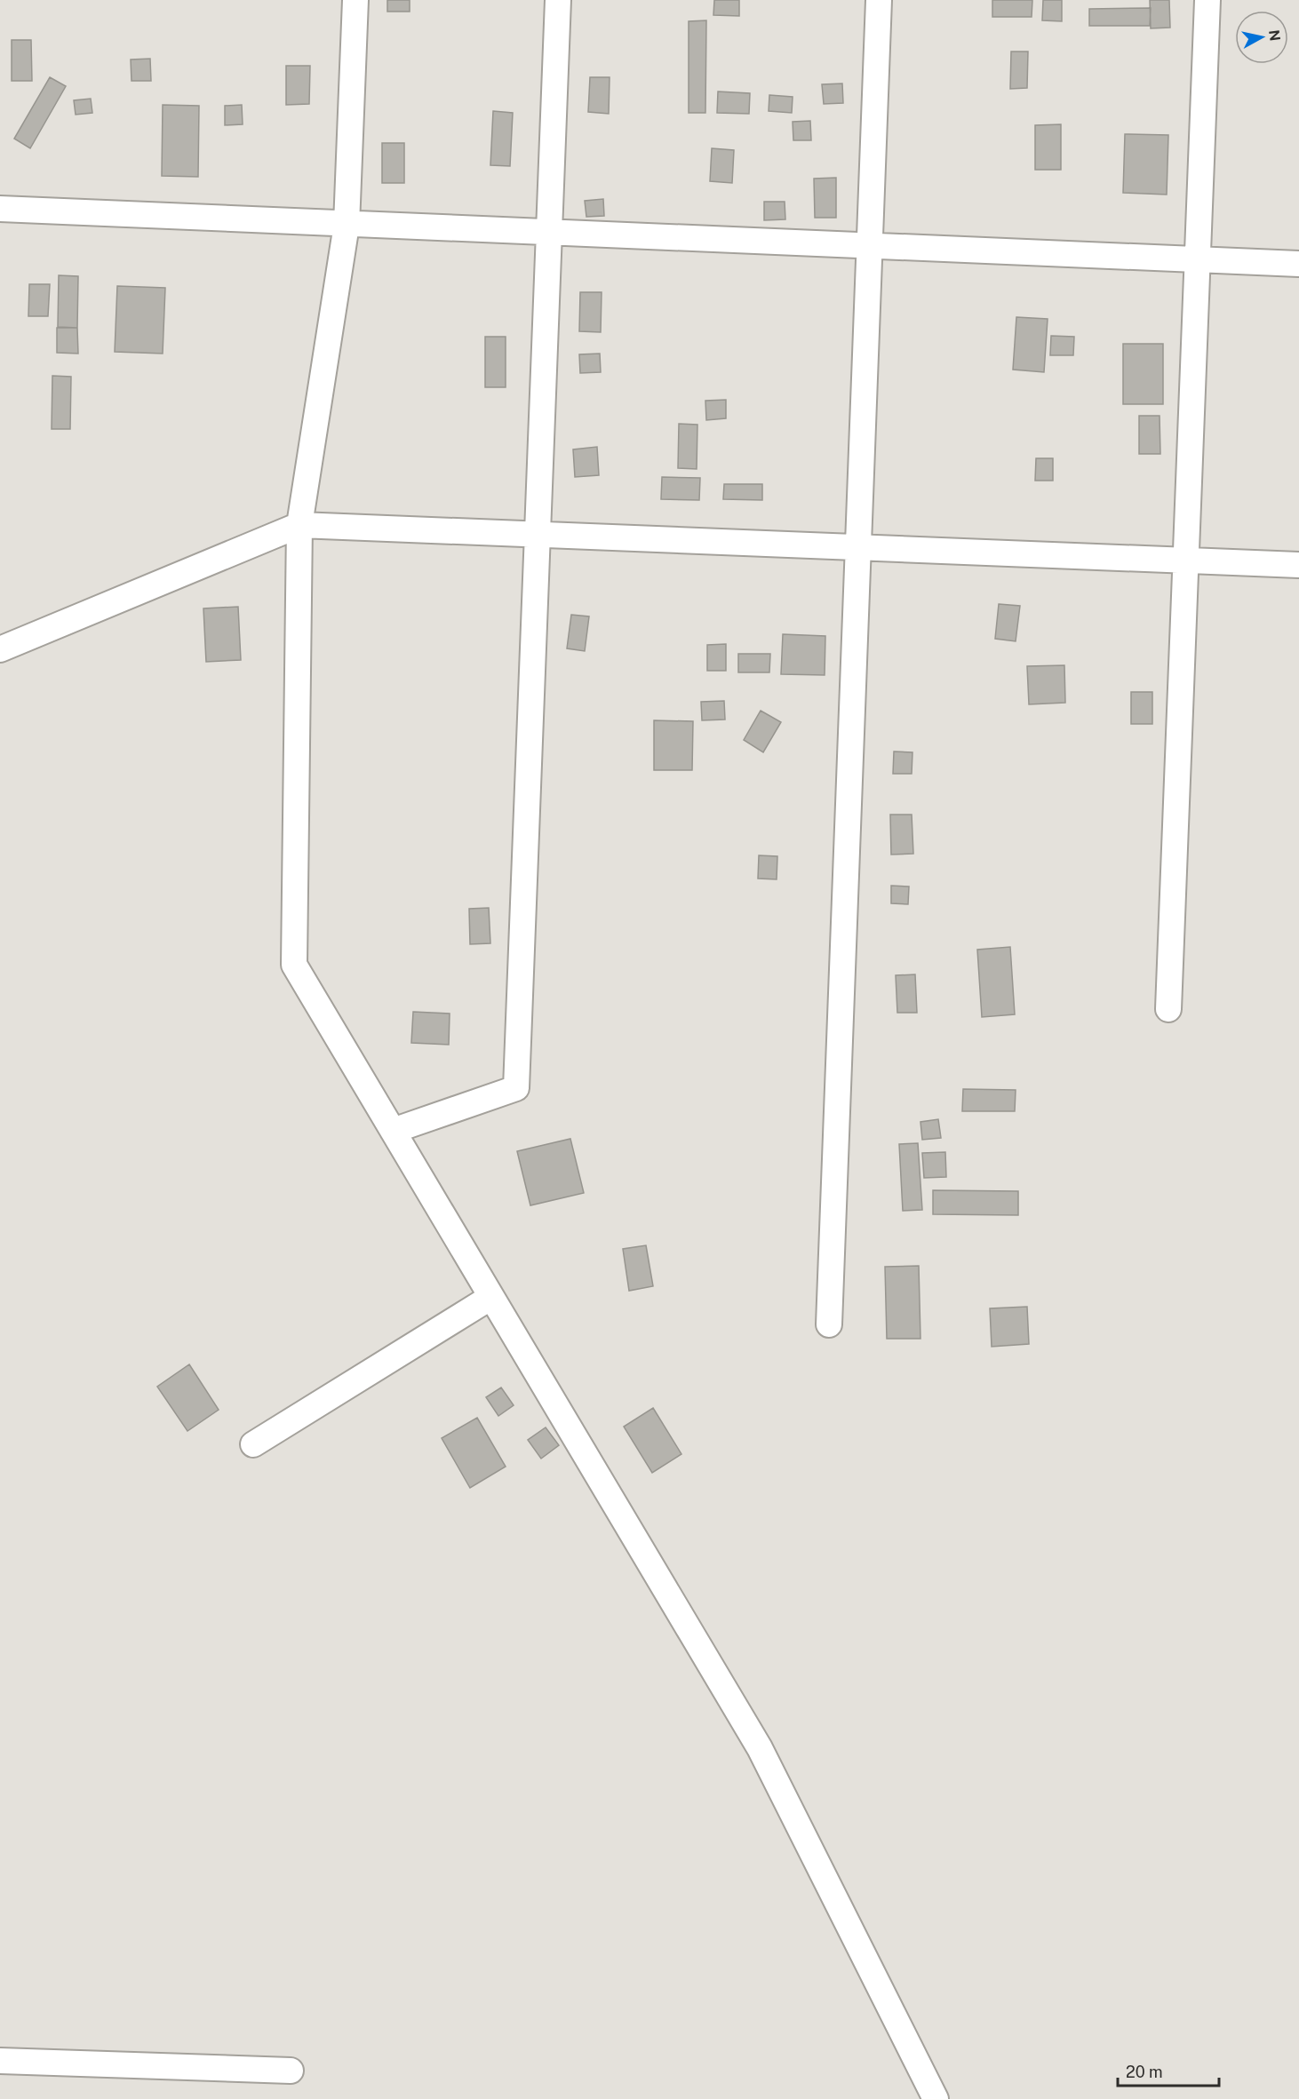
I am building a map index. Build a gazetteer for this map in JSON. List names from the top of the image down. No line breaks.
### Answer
{"scale_bar":"20 m","north":"right"}
